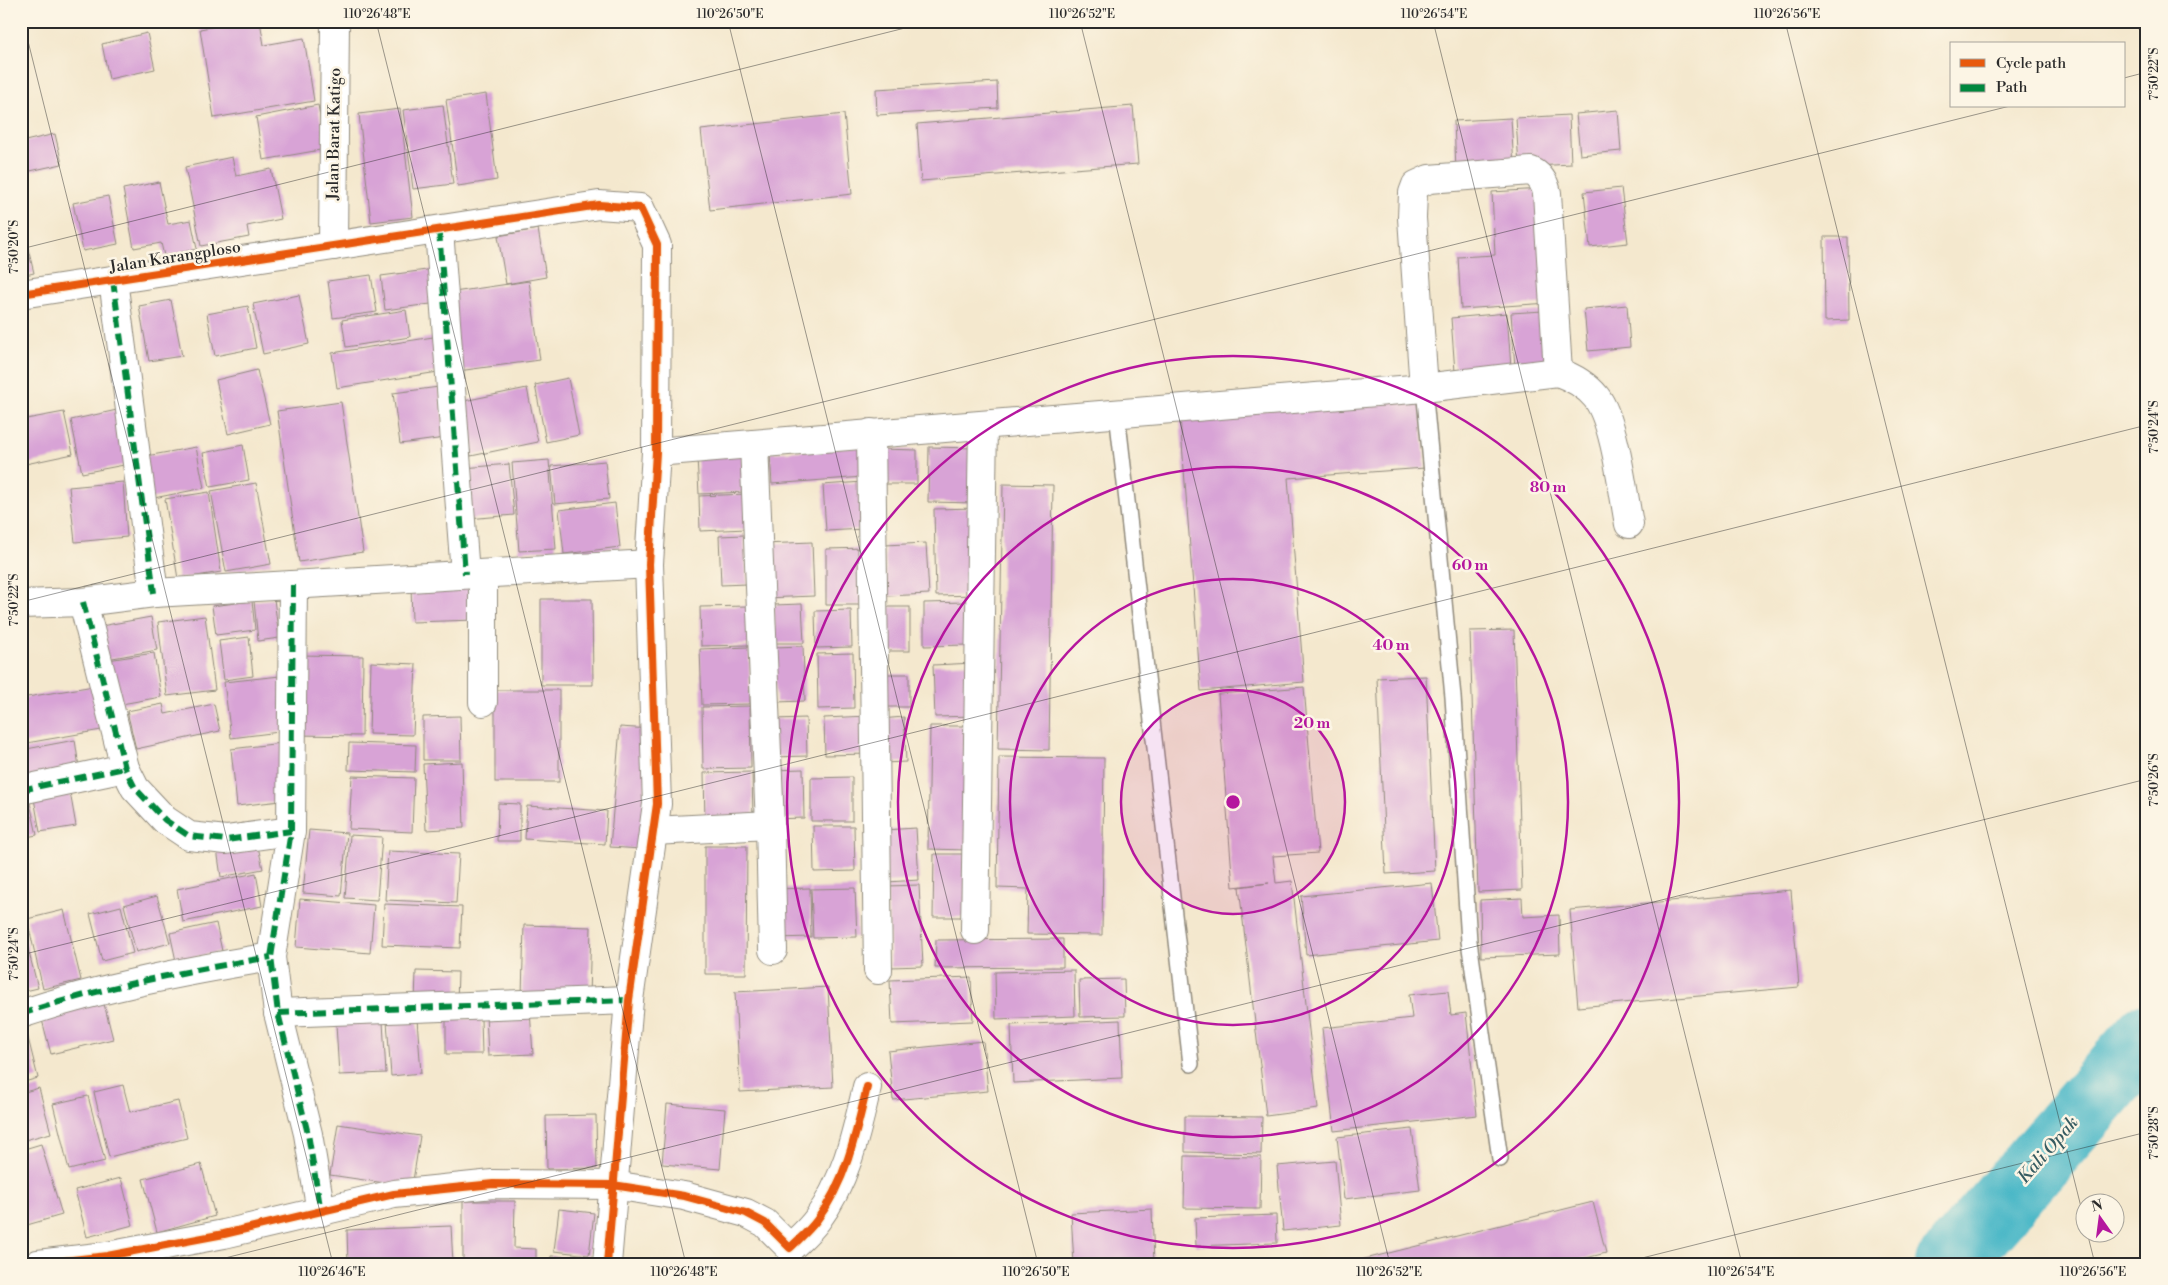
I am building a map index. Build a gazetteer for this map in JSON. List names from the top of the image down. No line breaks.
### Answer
{"streets":{"street":["Jalan Barat Katigo","Jalan Karangploso"]},"crossings":[["Jalan Barat Katigo","Jalan Karangploso"]],"water":["Kali Opak"],"legend":["Cycle path","Path"],"north":"top","coordinates":["110°26'48\"E","110°26'50\"E","110°26'52\"E","110°26'54\"E","110°26'56\"E","7°50'22\"S","7°50'20\"S","7°50'24\"S","7°50'26\"S","7°50'28\"S","110°26'46\"E"],"rings":["80 m","60 m","40 m","20 m"]}
